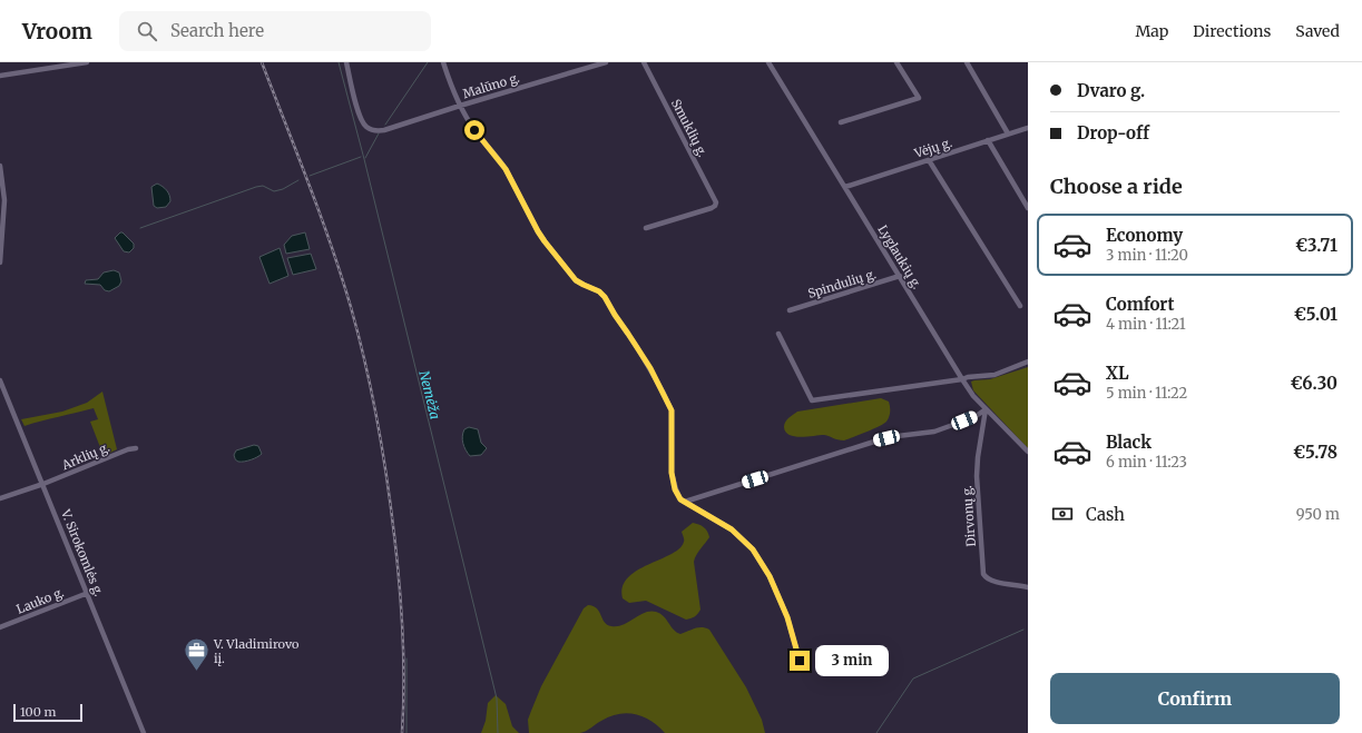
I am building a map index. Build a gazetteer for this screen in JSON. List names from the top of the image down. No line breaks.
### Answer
{"streets":{"street":["Malūno g.","Smuklių g.","Vėjų g.","Lyglaukių g.","Spindulių g.","Arklių g.","Dirvonų g.","V. Sirokomlės g.","Lauko g."]},"crossings":[["Vėjų g.","Lyglaukių g."],["Lyglaukių g.","Spindulių g."],["Lyglaukių g.","Dirvonų g."],["Arklių g.","V. Sirokomlės g."],["V. Sirokomlės g.","Lauko g."]],"water":["Nemėža"],"places":{"office":["V. Vladimirovo iį."]},"scale_bar":"100 m","page":{"header":"Vroom","search":"Search here","nav":["Map","Directions","Saved"],"banner":["Dvaro g.","Drop-off"],"heading":"Choose a ride","list":[{"name":"Economy","note":"3 min · 11:20","value":"€3.71"},{"name":"Comfort","note":"4 min · 11:21","value":"€5.01"},{"name":"XL","note":"5 min · 11:22","value":"€6.30"},{"name":"Black","note":"6 min · 11:23","value":"€5.78"}],"pay":["Cash","950 m"],"bubble":"3 min","buttons":"Confirm","scale":"100 m"}}
